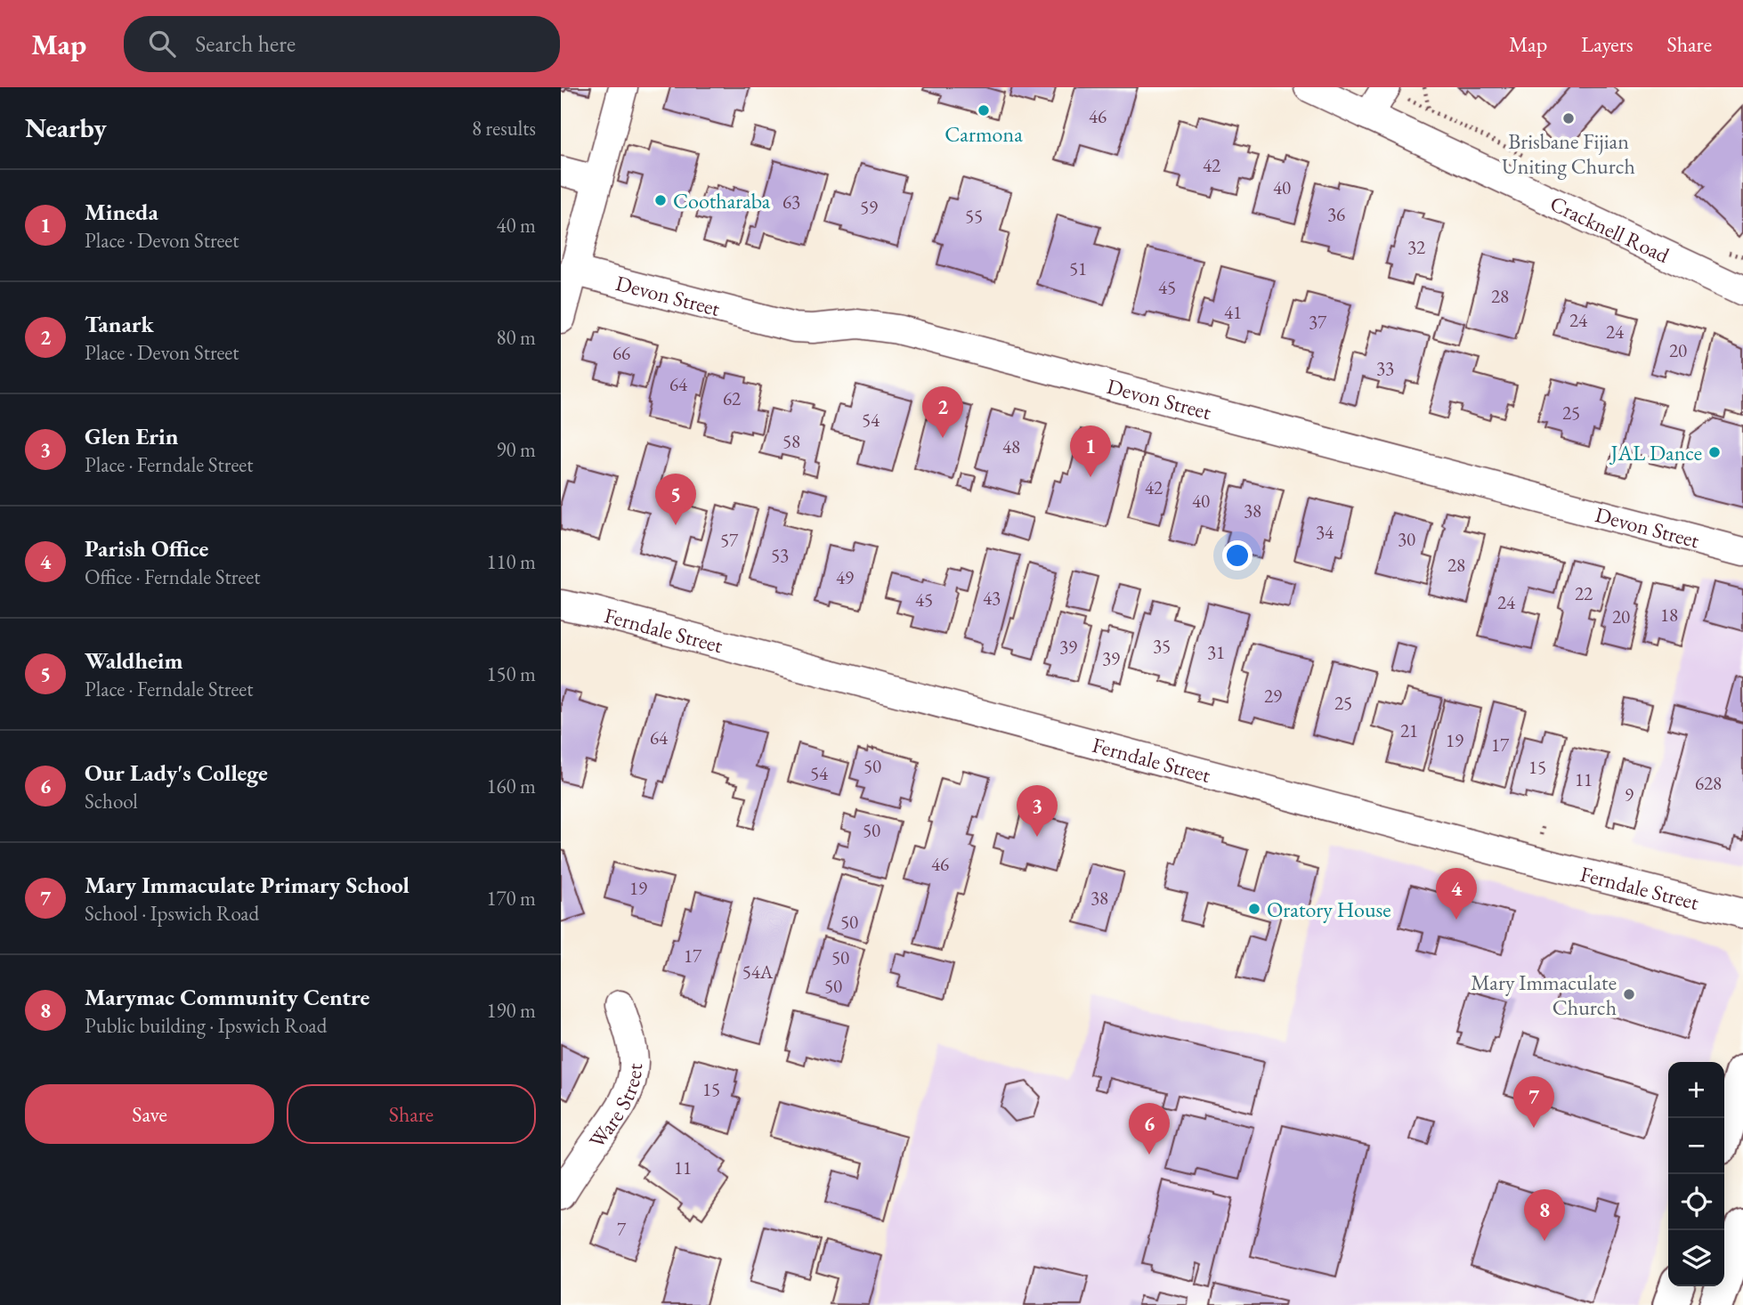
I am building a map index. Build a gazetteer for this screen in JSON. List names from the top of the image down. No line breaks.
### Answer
{"streets":{"street":["Cracknell Road","Devon Street","Ferndale Street","Ware Street"]},"places":["Carmona","Brisbane Fijian Uniting Church","Cootharaba","JAL Dance","Oratory House","Mary Immaculate Church"],"house_numbers":["46","42","40","63","59","36","55","32","51","45","28","41","24","37","24","20","66","33","64","62","25","54","58","48","42","40","38","34","30","57","53","28","49","22","43","45","24","18","20","35","39","31","39","29","25","21","64","19","17","50","15","54","11","628","9","50","46","19","38","50","17","50","54A","50","15","11","7"],"page":{"header":"Map","search":"Search here","nav":["Map","Layers","Share"],"heading":["Nearby","8 results"],"list":[{"mark":"1","name":"Mineda","note":"Place · Devon Street","value":"40 m"},{"mark":"2","name":"Tanark","note":"Place · Devon Street","value":"80 m"},{"mark":"3","name":"Glen Erin","note":"Place · Ferndale Street","value":"90 m"},{"mark":"4","name":"Parish Office","note":"Office · Ferndale Street","value":"110 m"},{"mark":"5","name":"Waldheim","note":"Place · Ferndale Street","value":"150 m"},{"mark":"6","name":"Our Lady's College","note":"School","value":"160 m"},{"mark":"7","name":"Mary Immaculate Primary School","note":"School · Ipswich Road","value":"170 m"},{"mark":"8","name":"Marymac Community Centre","note":"Public building · Ipswich Road","value":"190 m"}],"pins":["2","1","5","3","4","7","6","8"],"map_buttons":["+","−"],"buttons":["Save","Share"]}}
